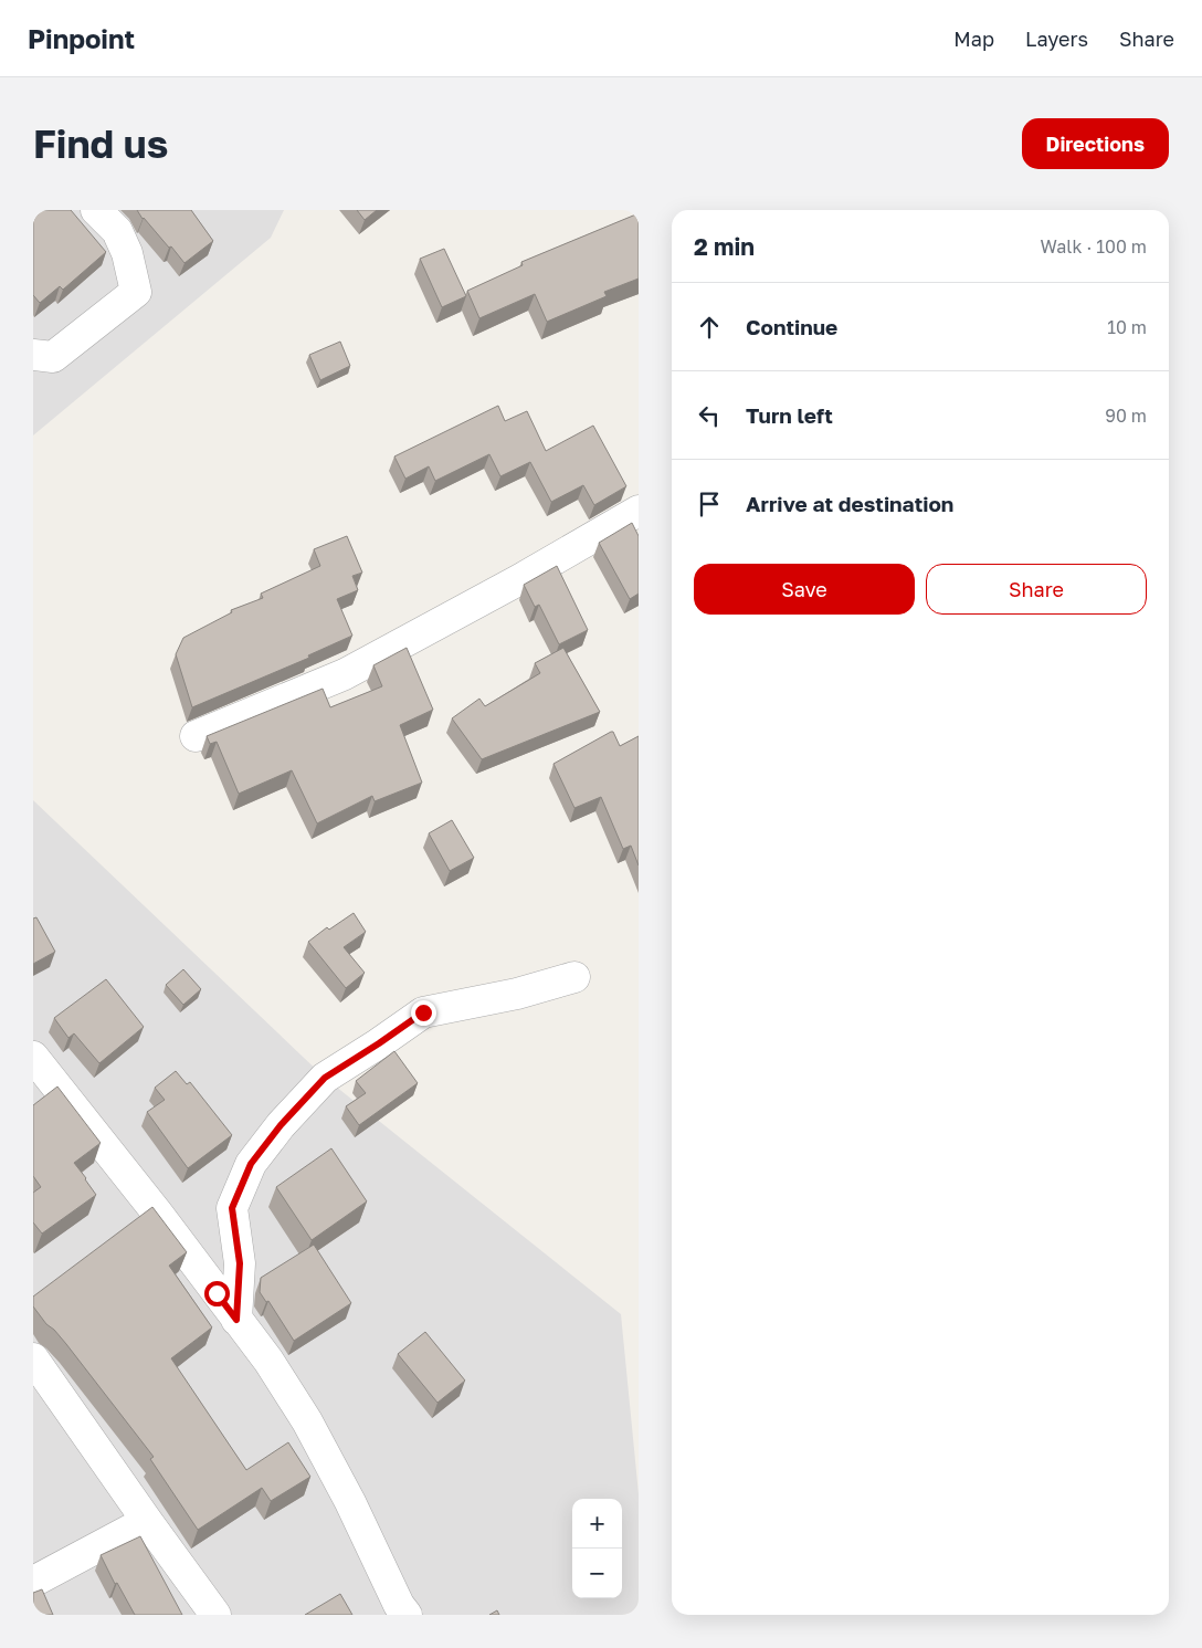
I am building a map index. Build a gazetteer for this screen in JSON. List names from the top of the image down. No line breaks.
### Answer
{"page":{"header":"Pinpoint","nav":["Map","Layers","Share"],"buttons":["Directions",["Save","Share"]],"title":"Find us","heading":["2 min","Walk · 100 m"],"list":[["Continue","10 m"],["Turn left","90 m"],"Arrive at destination"],"map_buttons":["+","−"]}}
